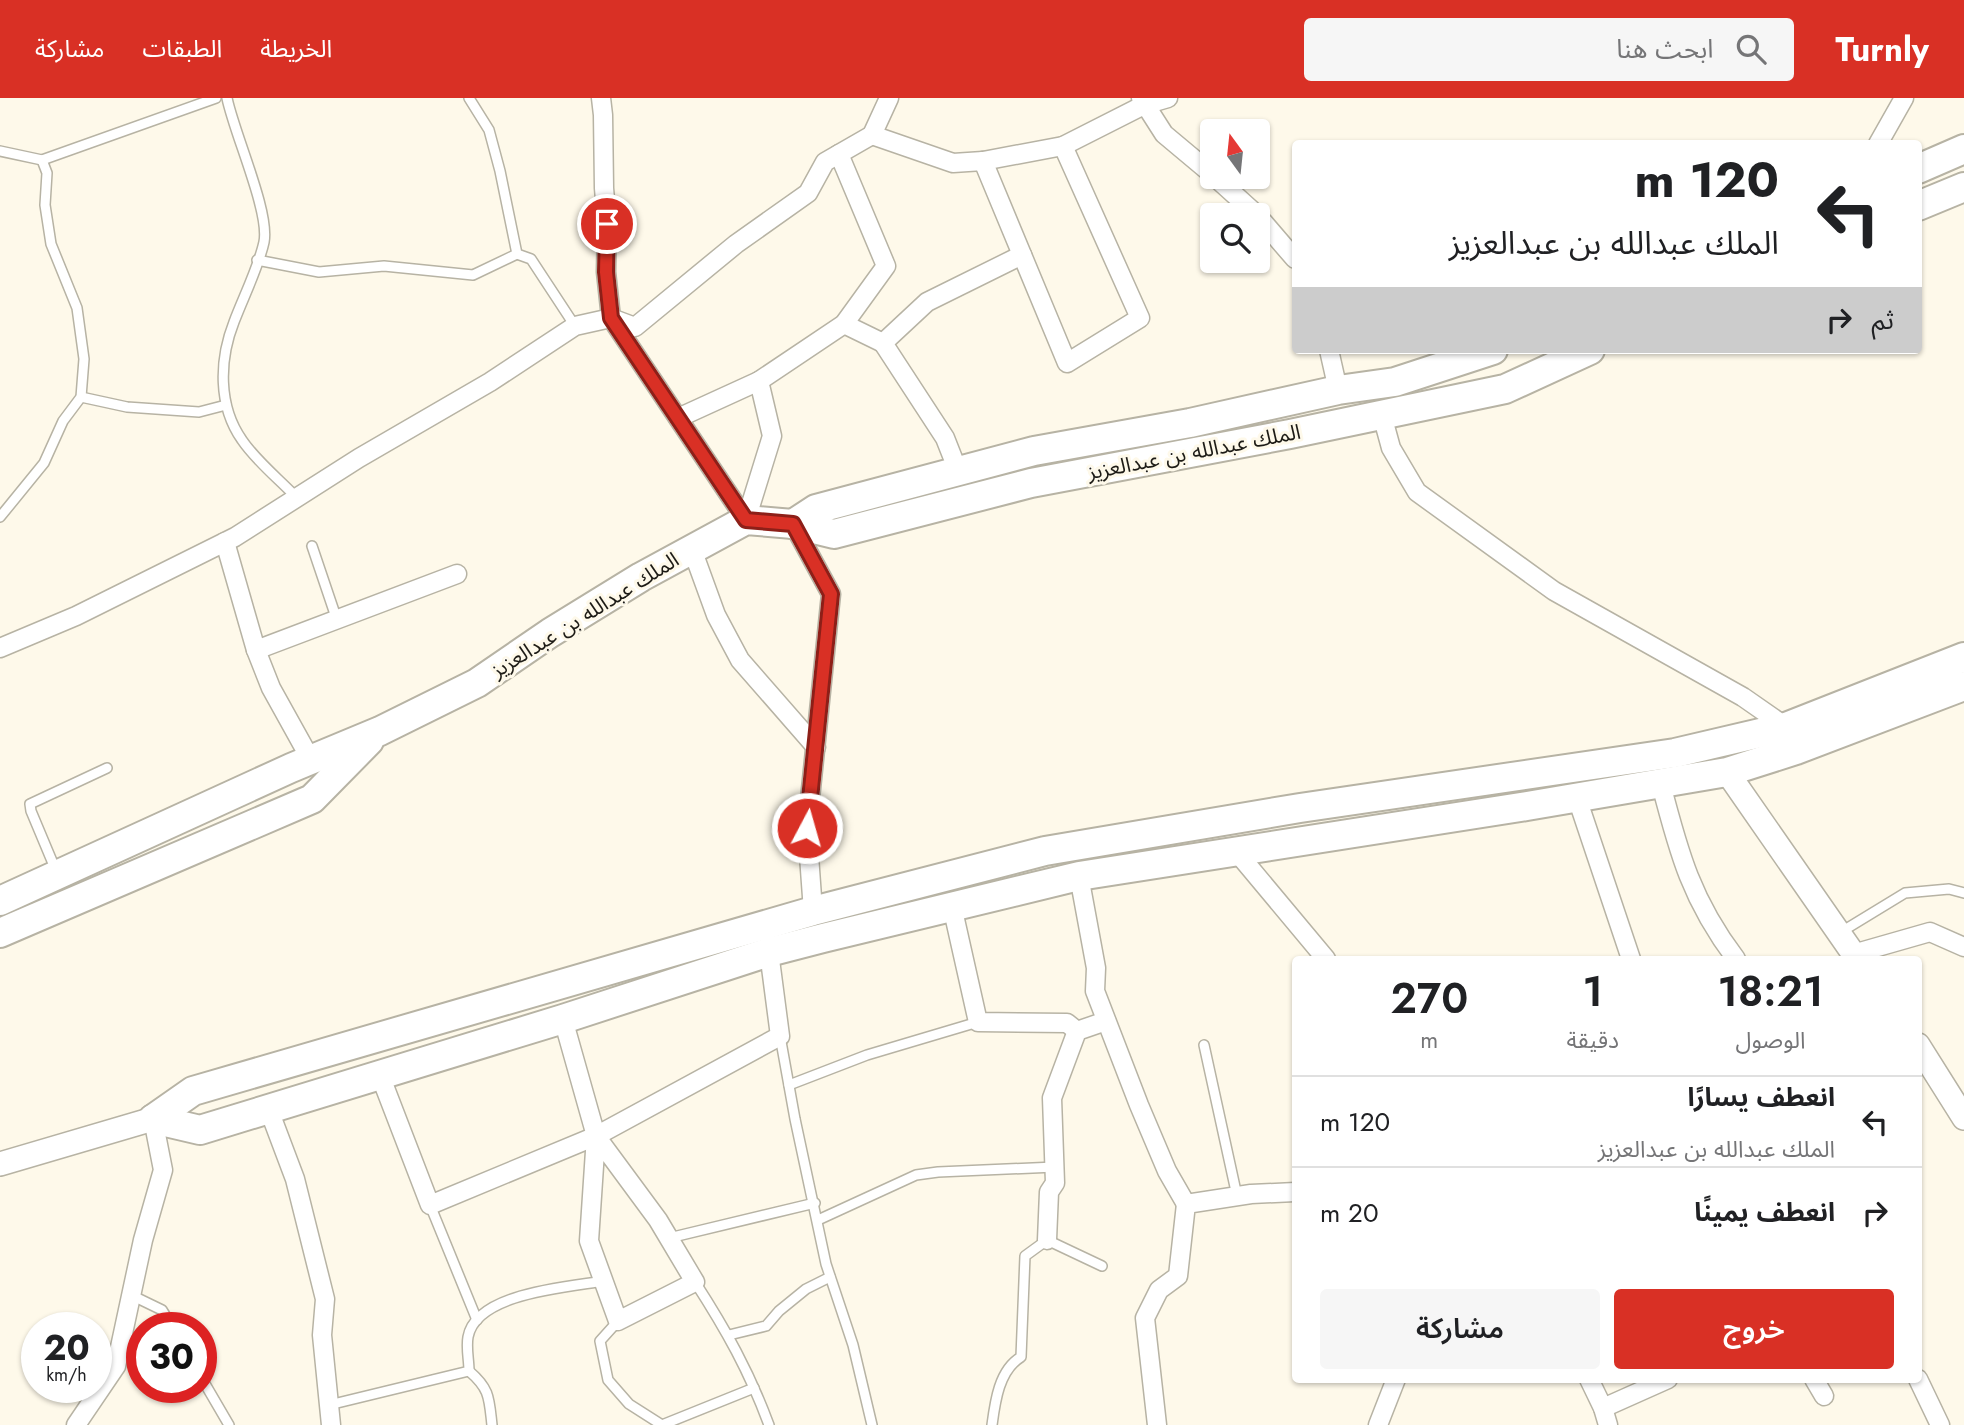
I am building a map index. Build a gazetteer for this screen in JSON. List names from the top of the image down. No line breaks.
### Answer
{"streets":{"main road":["الملك عبدالله بن عبدالعزيز"]},"north":"top","page":{"header":"Turnly","search":"ابحث هنا","nav":["الخريطة","الطبقات","مشاركة"],"turn":["120 m","الملك عبدالله بن عبدالعزيز"],"then":"ثم","eta":["18:21","الوصول","1","دقيقة","270","m"],"list":[{"name":"انعطف يسارًا","note":"الملك عبدالله بن عبدالعزيز","value":"120 m"},{"name":"انعطف يمينًا","value":"20 m"}],"buttons":["خروج","مشاركة"],"speed":"20 km/h","limit":"30"}}
